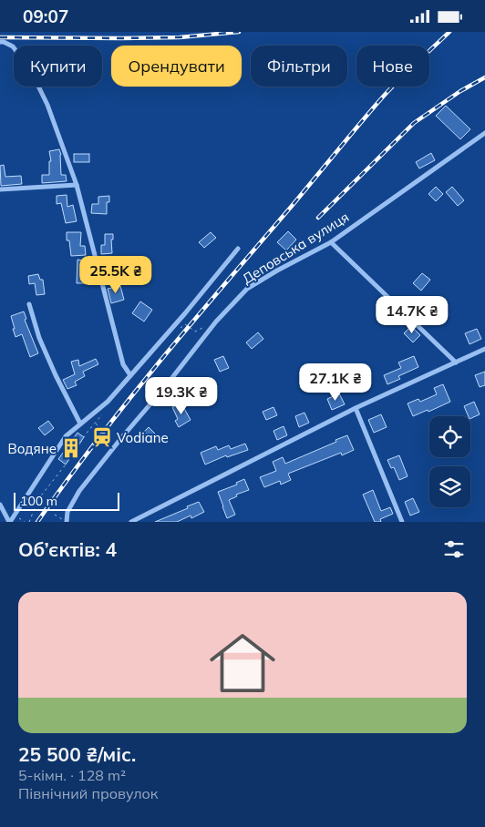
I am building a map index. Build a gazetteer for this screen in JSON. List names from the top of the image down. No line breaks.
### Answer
{"streets":{"street":["Деповська вулиця"]},"places":{"station":["Vodiane"],"building":["Водяне"]},"scale_bar":"100 m","page":{"status":"09:07","chip":["Купити","Орендувати","Фільтри","Нове"],"price":["25.5K ₴","14.7K ₴","27.1K ₴","19.3K ₴"],"scale":"100 m","heading":"Об’єктів: 4","list":[{"name":"25 500 ₴/міс.","note":"5-кімн. · 128 m² · Північний провулок"}]}}
